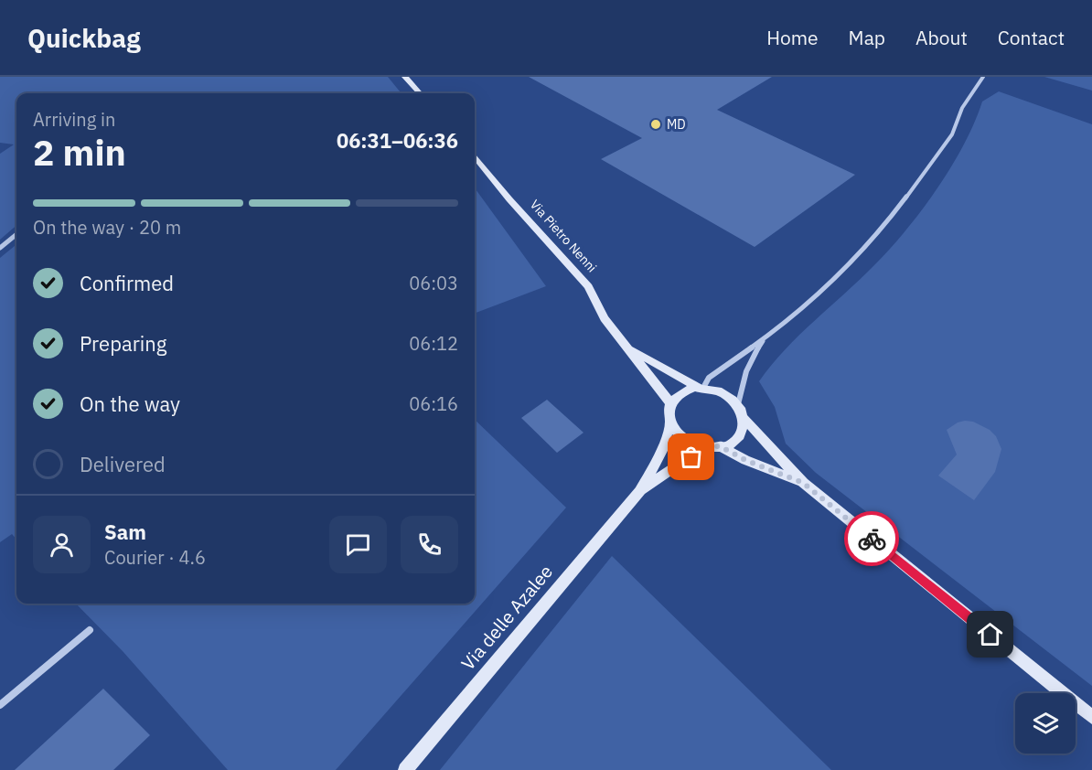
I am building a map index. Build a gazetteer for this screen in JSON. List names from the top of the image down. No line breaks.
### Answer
{"streets":{"street":["Via Pietro Nenni","Via delle Azalee"]},"crossings":[["Via Pietro Nenni","Via delle Azalee"]],"places":["MD"],"page":{"header":"Quickbag","nav":["Home","Map","About","Contact"],"heading":["2 min","Arriving in","06:31–06:36"],"panel":["Sam","Courier · 4.6"],"bar":"On the way · 20 m","list":[["Confirmed","06:03"],["Preparing","06:12"],["On the way","06:16"],"Delivered"]}}
